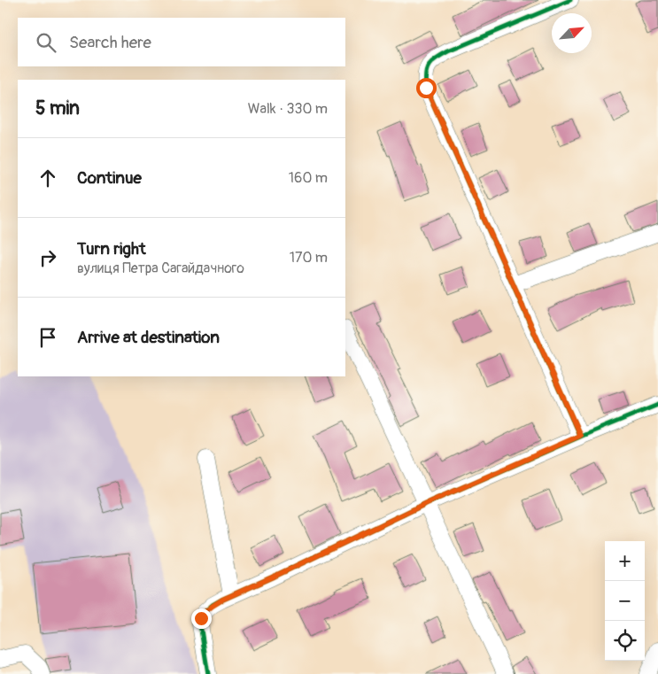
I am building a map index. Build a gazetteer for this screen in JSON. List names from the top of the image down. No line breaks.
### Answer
{"north":"top right","page":{"search":"Search here","heading":["5 min","Walk · 330 m"],"list":[["Continue","160 m"],["Turn right","вулиця Петра Сагайдачного","170 m"],"Arrive at destination"],"map_buttons":["+","−"]}}
